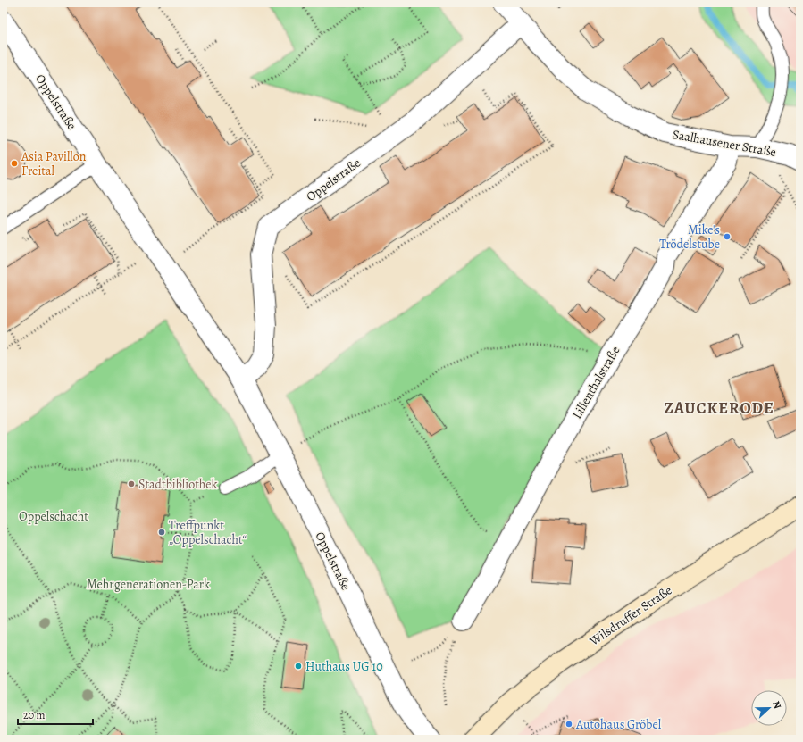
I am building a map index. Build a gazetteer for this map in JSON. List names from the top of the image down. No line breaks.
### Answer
{"streets":{"main road":["Wilsdruffer Straße"],"street":["Oppelstraße","Saalhausener Straße","Lilienthalstraße"]},"crossings":[["Oppelstraße","Saalhausener Straße"],["Saalhausener Straße","Lilienthalstraße"]],"districts":["ZAUCKERODE"],"parks":["Oppelschacht","Mehrgenerationen-Park"],"places":["Asia Pavillon Freital","Mike's Trödelstube","Stadtbibliothek","Treffpunkt „Oppelschacht“","Huthaus UG 10","Autohaus Gröbel"],"scale_bar":"20 m","north":"right"}
